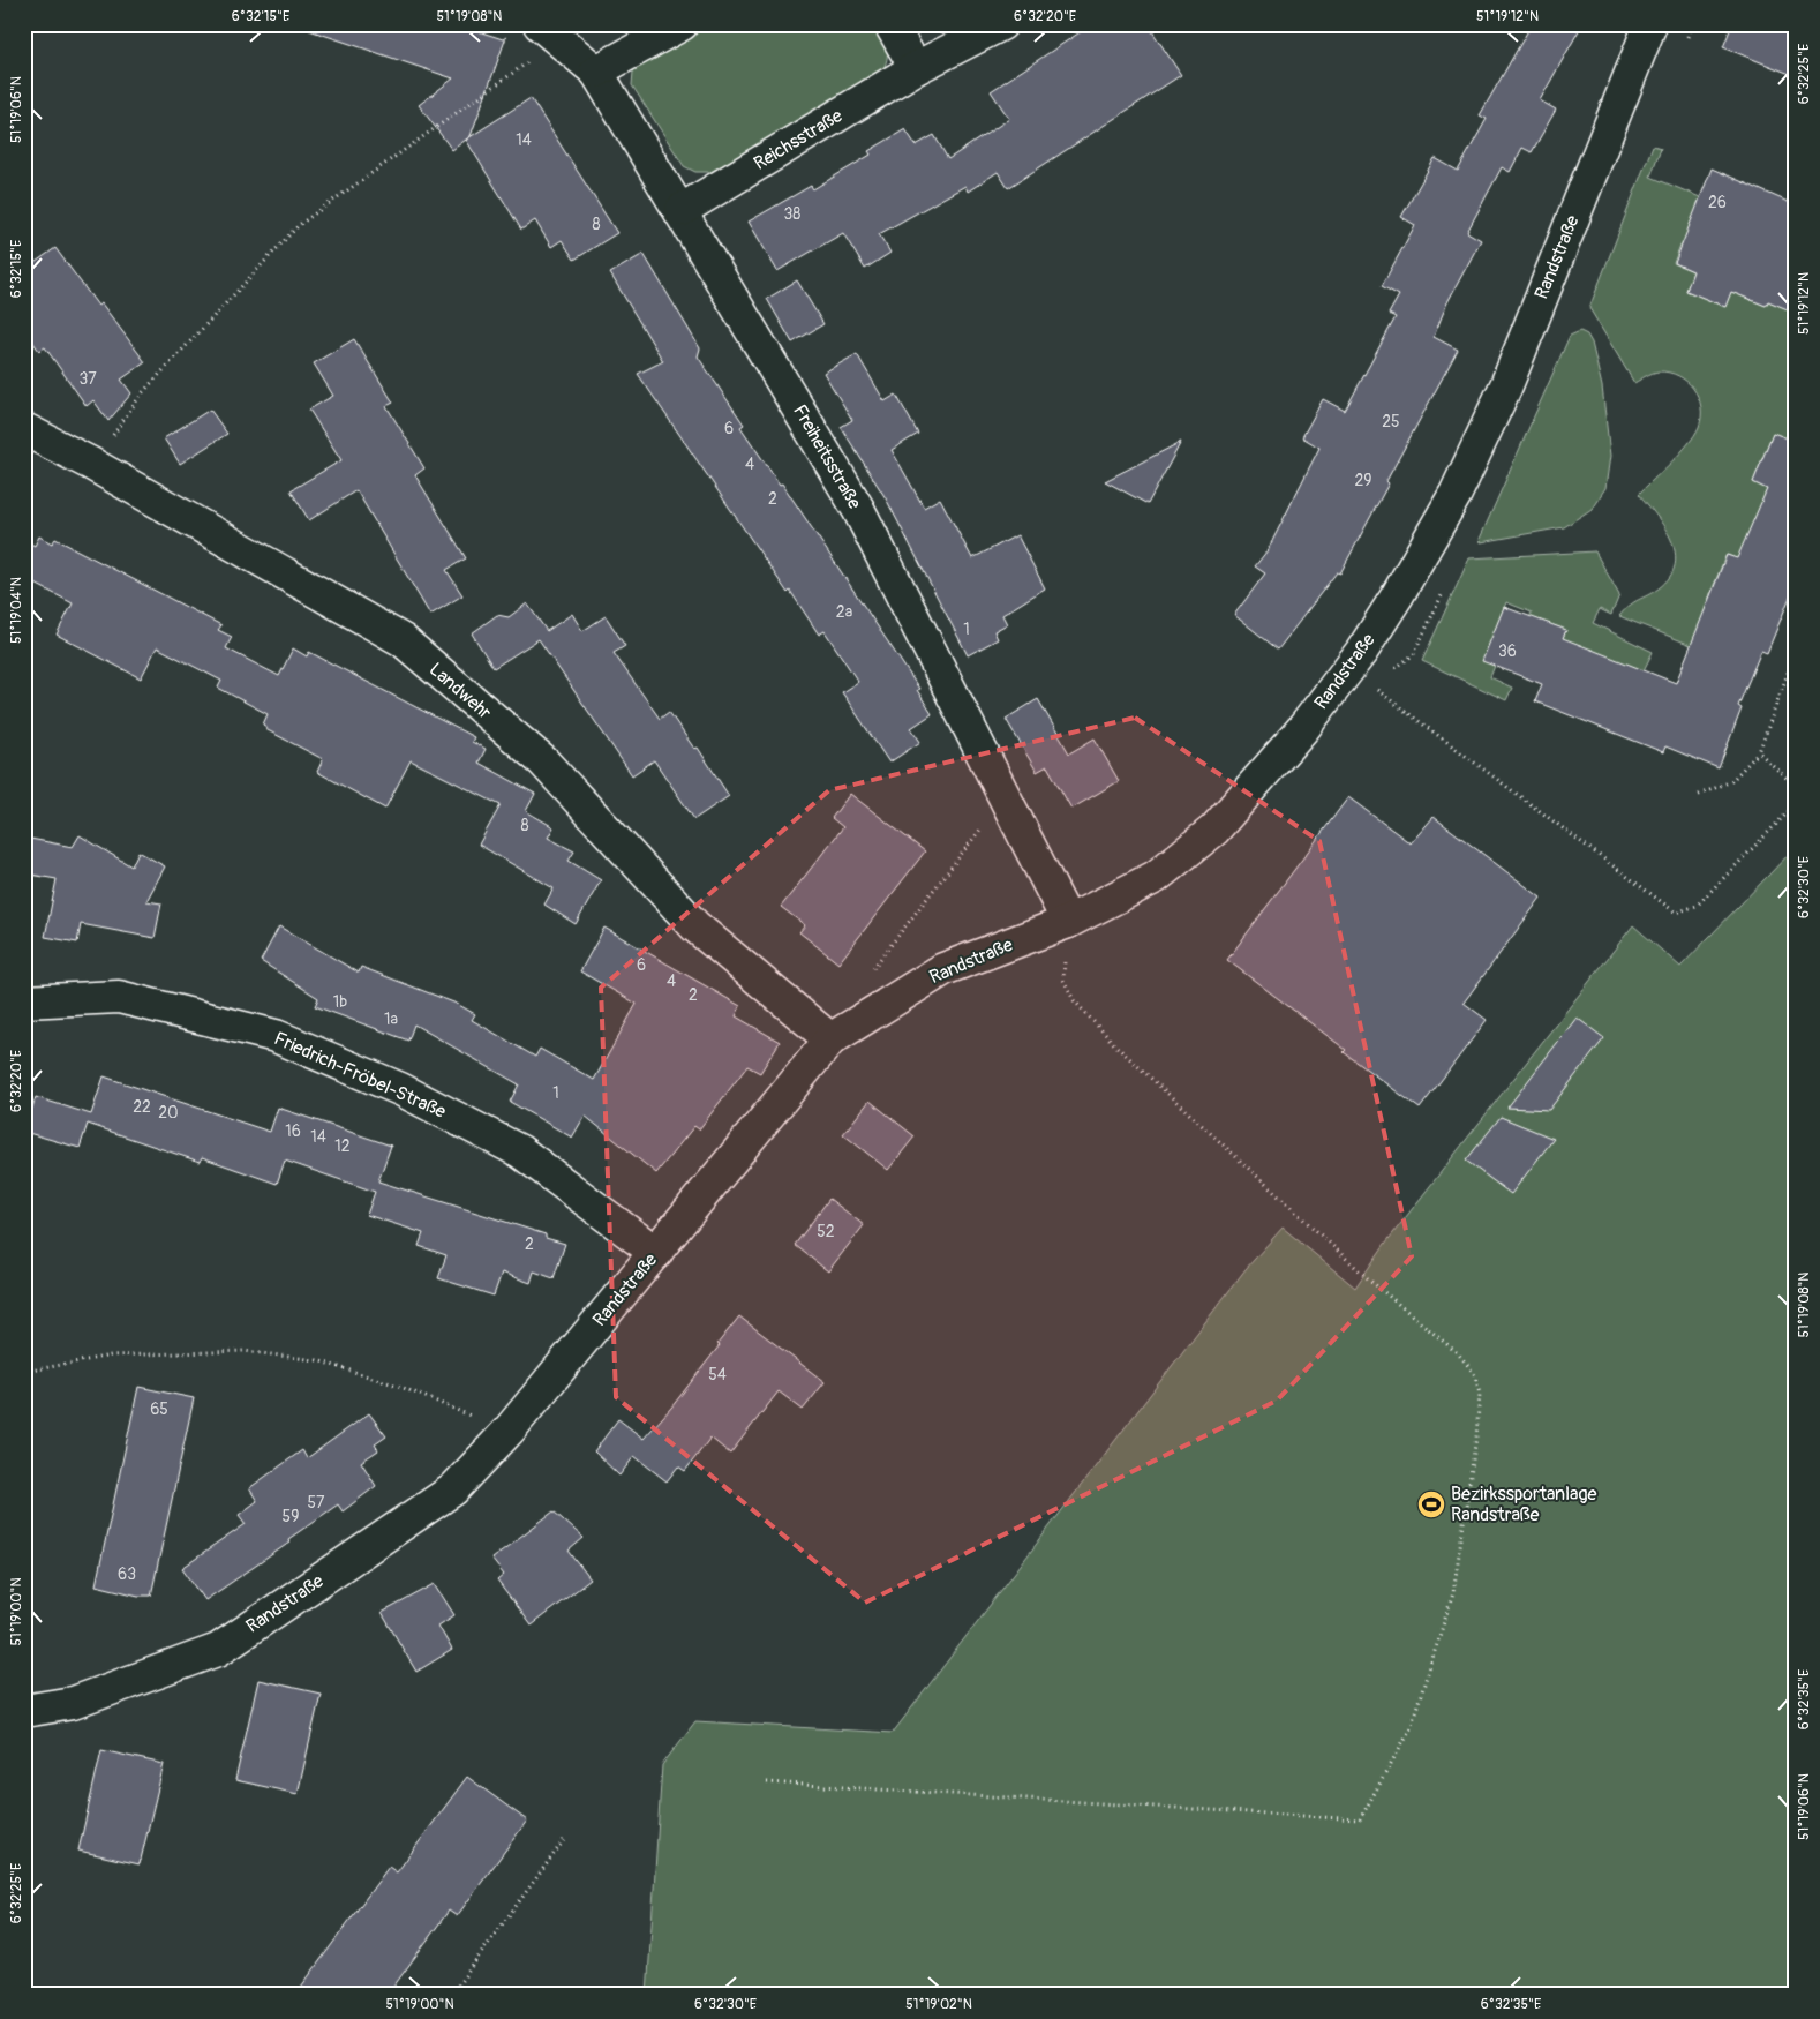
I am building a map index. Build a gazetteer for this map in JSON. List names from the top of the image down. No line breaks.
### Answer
{"streets":{"street":["Reichsstraße","Randstraße","Freiheitsstraße","Landwehr","Friedrich-Fröbel-Straße"]},"crossings":[["Reichsstraße","Freiheitsstraße"],["Randstraße","Freiheitsstraße"],["Randstraße","Landwehr"],["Randstraße","Friedrich-Fröbel-Straße"]],"places":{"sports":["Bezirkssportanlage Randstraße"]},"house_numbers":["14","26","38","8","37","25","6","4","29","2","2a","1","36","8","6","4","2","1b","1a","1","22","20","16","14","12","52","2","54","65","57","59","63"],"coordinates":["6°32'15\"E","51°19'08\"N","6°32'20\"E","51°19'12\"N","6°32'25\"E","51°19'06\"N","51°19'04\"N","6°32'30\"E","51°19'00\"N","6°32'35\"E","51°19'02\"N"]}
